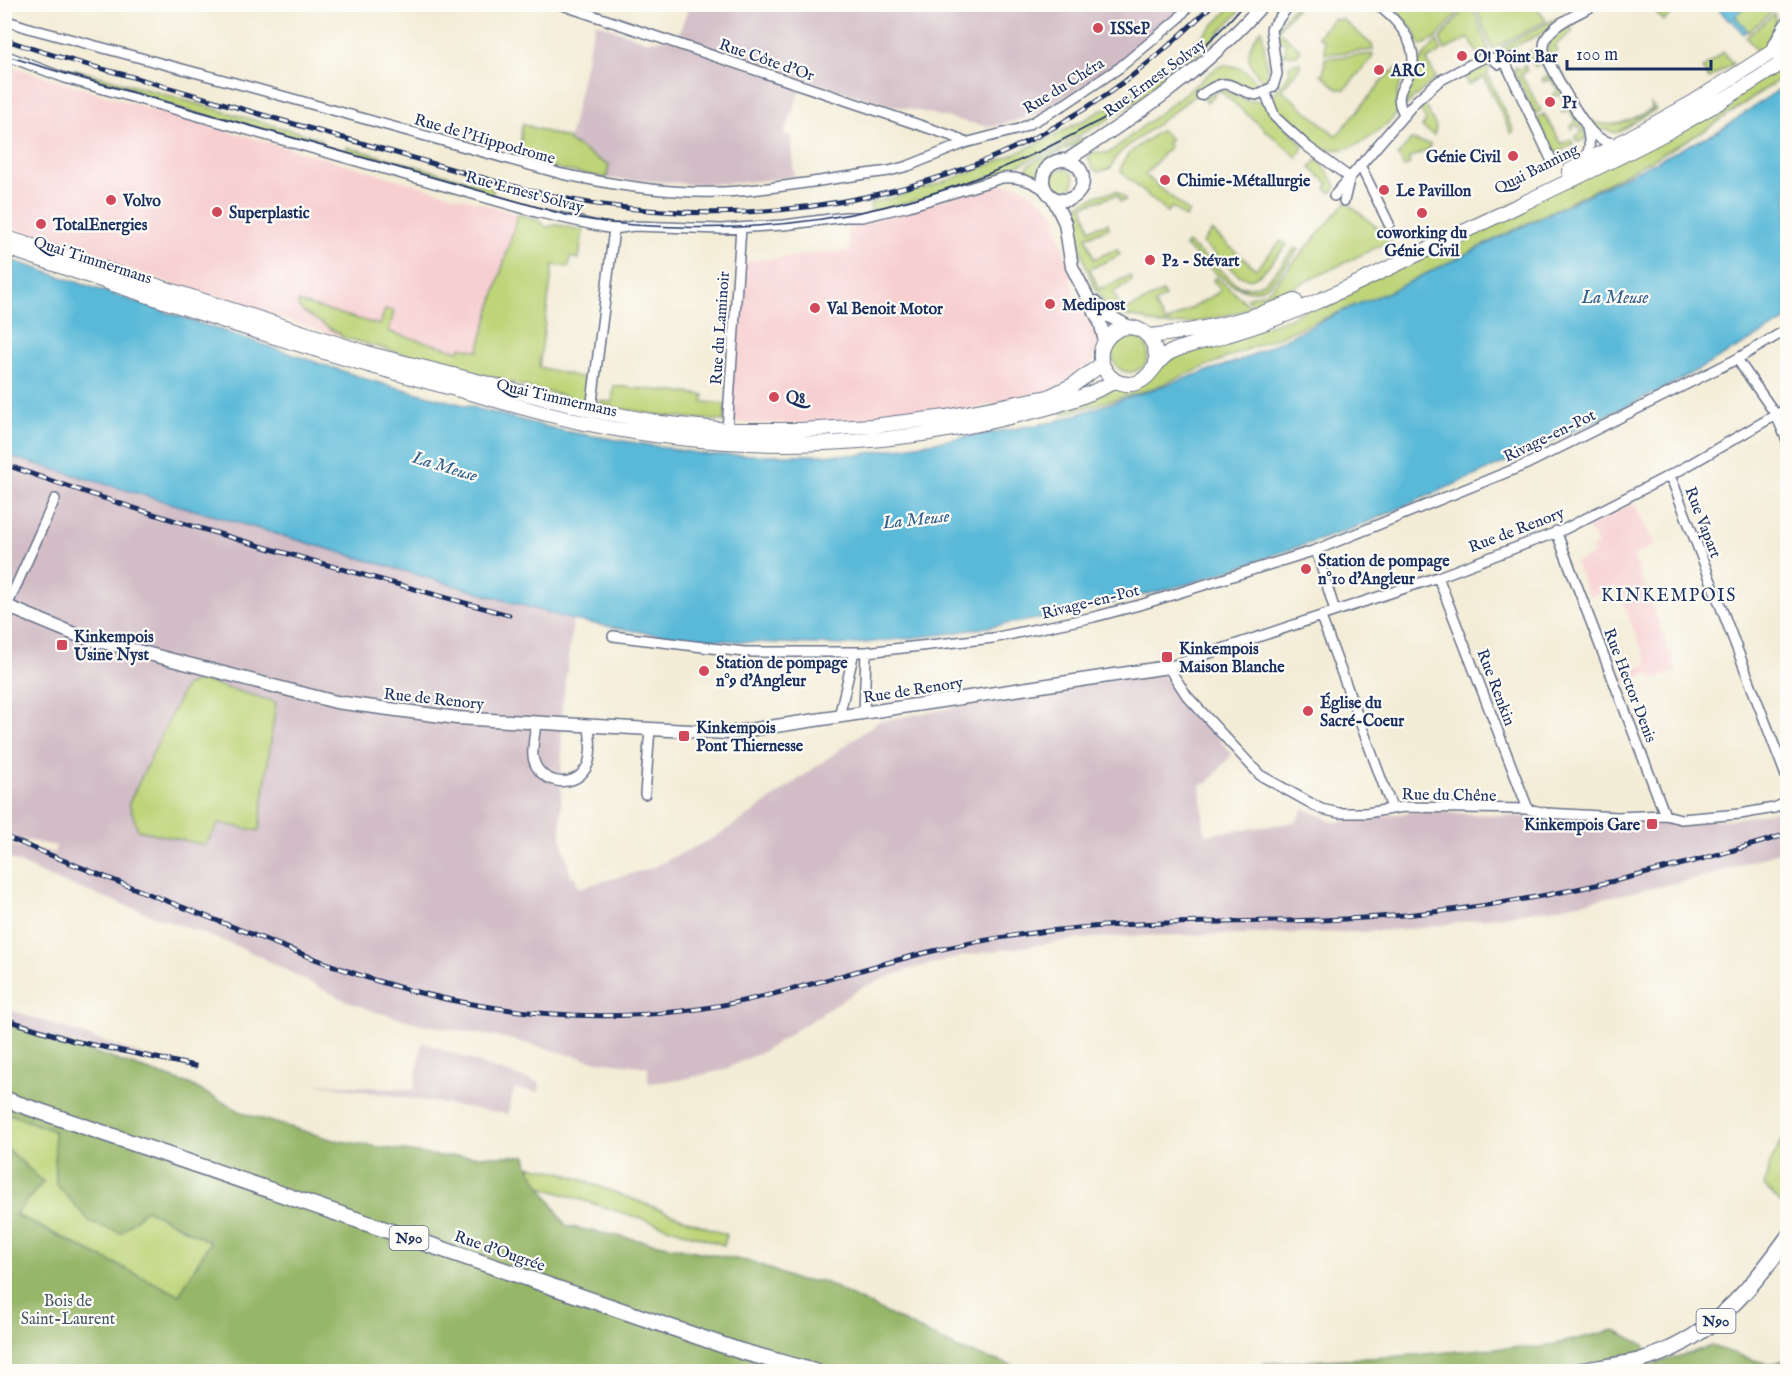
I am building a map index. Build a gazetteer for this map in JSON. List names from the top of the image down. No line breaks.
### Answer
{"streets":{"main road":["Quai Banning","Quai Timmermans","N90","Rue d'Ougrée"],"street":["Rue Côte d'Or","Rue Ernest Solvay","Rue du Chéra","Rue de l'Hippodrome","Rue du Laminoir","Rivage-en-Pot","Rue Vapart","Rue de Renory","Rue Hector Denis","Rue Renkin","Rue du Chêne"]},"crossings":[["Rue Côte d'Or","Rue du Chéra"],["Rue Côte d'Or","Rue de l'Hippodrome"],["Rue Ernest Solvay","Rue du Laminoir"],["Rue du Chéra","Rue de l'Hippodrome"],["Quai Banning","Quai Timmermans"],["Quai Timmermans","Rue du Laminoir"],["Rue Vapart","Rue de Renory"],["Rue de Renory","Rue Hector Denis"],["Rue de Renory","Rue Renkin"],["Rue de Renory","Rue du Chêne"],["Rue Hector Denis","Rue du Chêne"],["Rue Renkin","Rue du Chêne"]],"districts":["KINKEMPOIS"],"water":["La Meuse"],"parks":["Bois de Saint-Laurent"],"places":{"other":["ISSeP","O! Point Bar","ARC","P1","Génie Civil","Chimie-Métallurgie","Le Pavillon","Volvo","Superplastic","coworking du Génie Civil","TotalEnergies","P2 - Stévart","Medipost","Val Benoit Motor","Q8","Station de pompage n°10 d'Angleur","Station de pompage n°9 d'Angleur","Église du Sacré-Coeur"],"transit":["Kinkempois Usine Nyst","Kinkempois Maison Blanche","Kinkempois Pont Thiernesse","Kinkempois Gare"]},"scale_bar":"100 m"}
